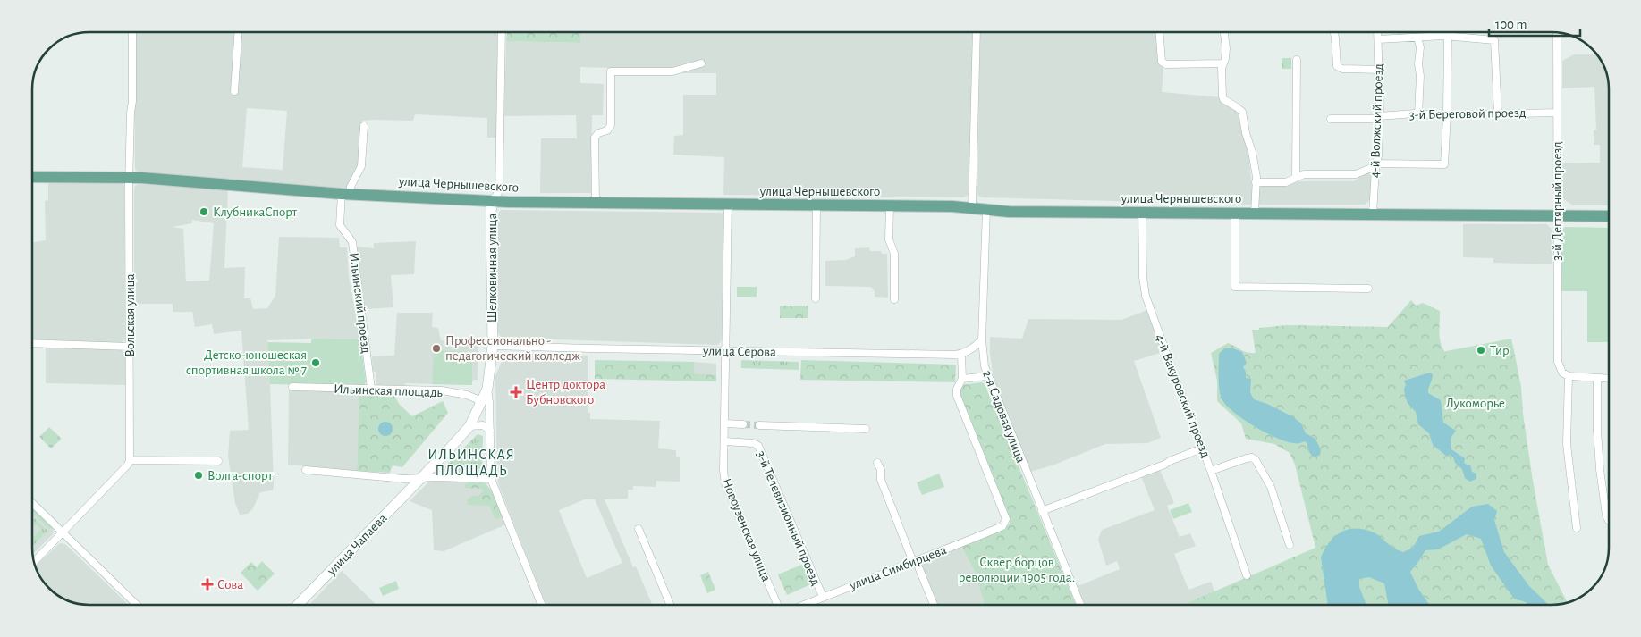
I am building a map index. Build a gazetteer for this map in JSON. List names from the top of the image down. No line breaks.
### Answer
{"streets":{"main road":["улица Чернышевского"],"street":["3-й Береговой проезд","4-й Волжский проезд","3-й Дегтярный проезд","Шелковичная улица","Ильинский проезд","Вольская улица","улица Серова","Ильинская площадь","4-й Вакуровский проезд","2-я Садовая улица","3-й Телевизионный проезд","Новоузенская улица","улица Чапаева","улица Симбирцева"]},"crossings":[["3-й Береговой проезд","4-й Волжский проезд"],["3-й Береговой проезд","3-й Дегтярный проезд"],["4-й Волжский проезд","улица Чернышевского"],["улица Чернышевского","3-й Дегтярный проезд"],["улица Чернышевского","Шелковичная улица"],["улица Чернышевского","Ильинский проезд"],["улица Чернышевского","Вольская улица"],["улица Чернышевского","4-й Вакуровский проезд"],["улица Чернышевского","2-я Садовая улица"],["улица Чернышевского","Новоузенская улица"],["Шелковичная улица","улица Серова"],["Ильинский проезд","Ильинская площадь"],["улица Серова","2-я Садовая улица"],["улица Серова","Новоузенская улица"],["2-я Садовая улица","улица Симбирцева"],["3-й Телевизионный проезд","Новоузенская улица"],["3-й Телевизионный проезд","улица Симбирцева"]],"districts":["ИЛЬИНСКАЯ ПЛОЩАДЬ"],"parks":["Лукоморье","Сквер борцов революции 1905 года."],"places":{"other":["КлубникаСпорт","Профессионально - педагогический колледж","Тир","Детско-юношеская спортивная школа № 7","Волга-спорт"],"health":["Центр доктора Бубновского","Сова"]},"scale_bar":"100 m"}
